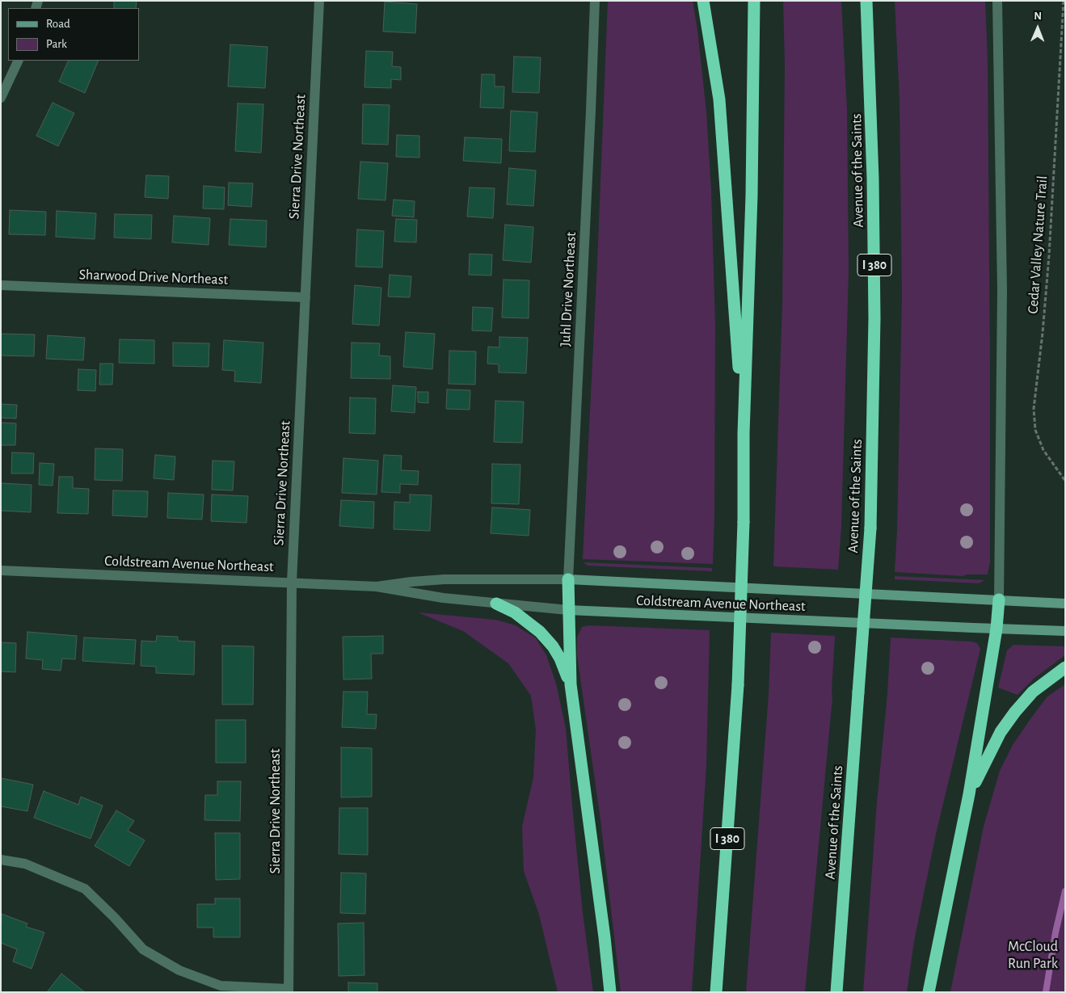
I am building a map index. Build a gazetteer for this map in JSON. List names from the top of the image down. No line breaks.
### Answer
{"streets":{"highway":["Avenue of the Saints","I 380"],"main road":["Coldstream Avenue Northeast"],"street":["Sierra Drive Northeast","Sharwood Drive Northeast","Juhl Drive Northeast"],"path":["Cedar Valley Nature Trail"]},"crossings":[["Sierra Drive Northeast","Sharwood Drive Northeast"],["Sierra Drive Northeast","Coldstream Avenue Northeast"],["Juhl Drive Northeast","Coldstream Avenue Northeast"]],"parks":["McCloud Run Park"],"legend":["Road","Park"],"north":"top"}
